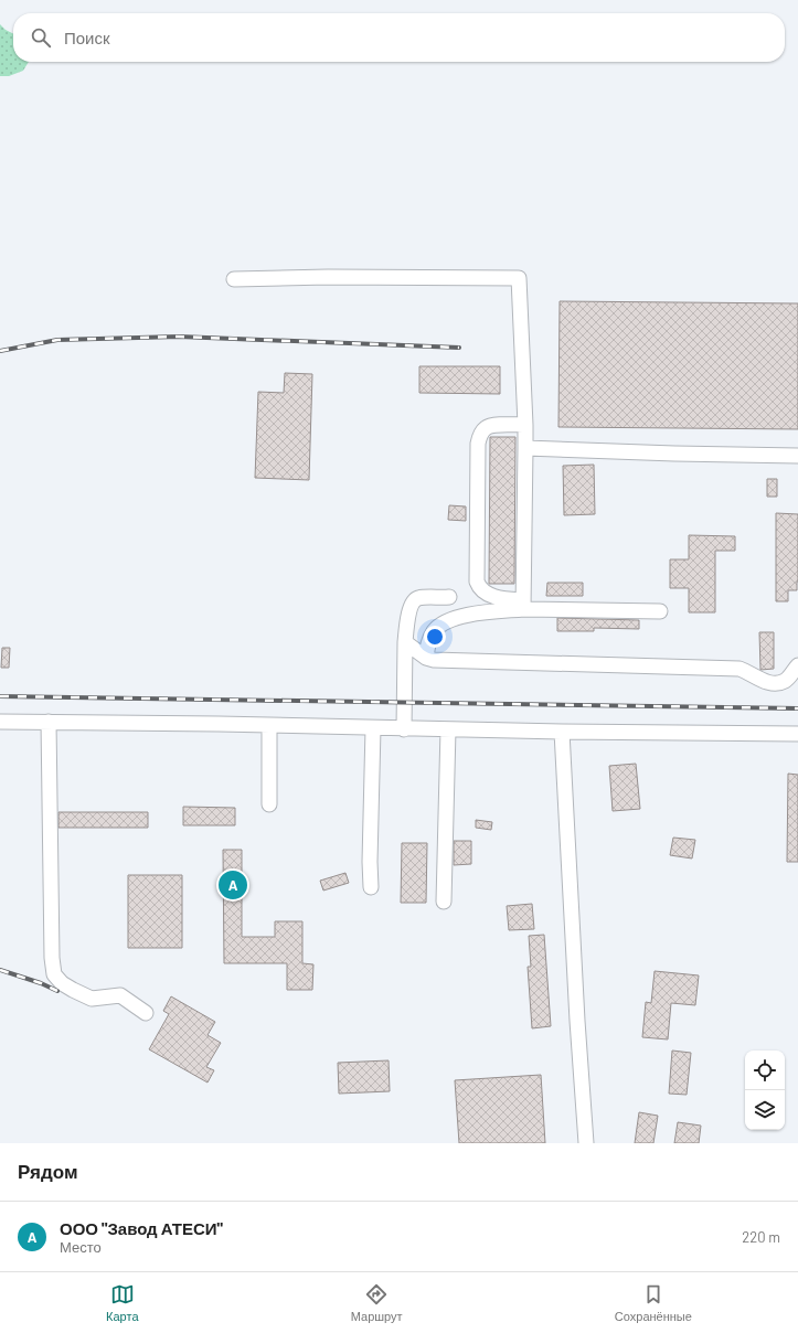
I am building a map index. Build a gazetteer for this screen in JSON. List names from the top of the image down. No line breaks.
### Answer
{"page":{"search":"Поиск","pins":"A","heading":"Рядом","list":[{"mark":"A","name":"ООО \"Завод АТЕСИ\"","note":"Место","value":"220 m"}],"nav":["Карта","Маршрут","Сохранённые"]}}
